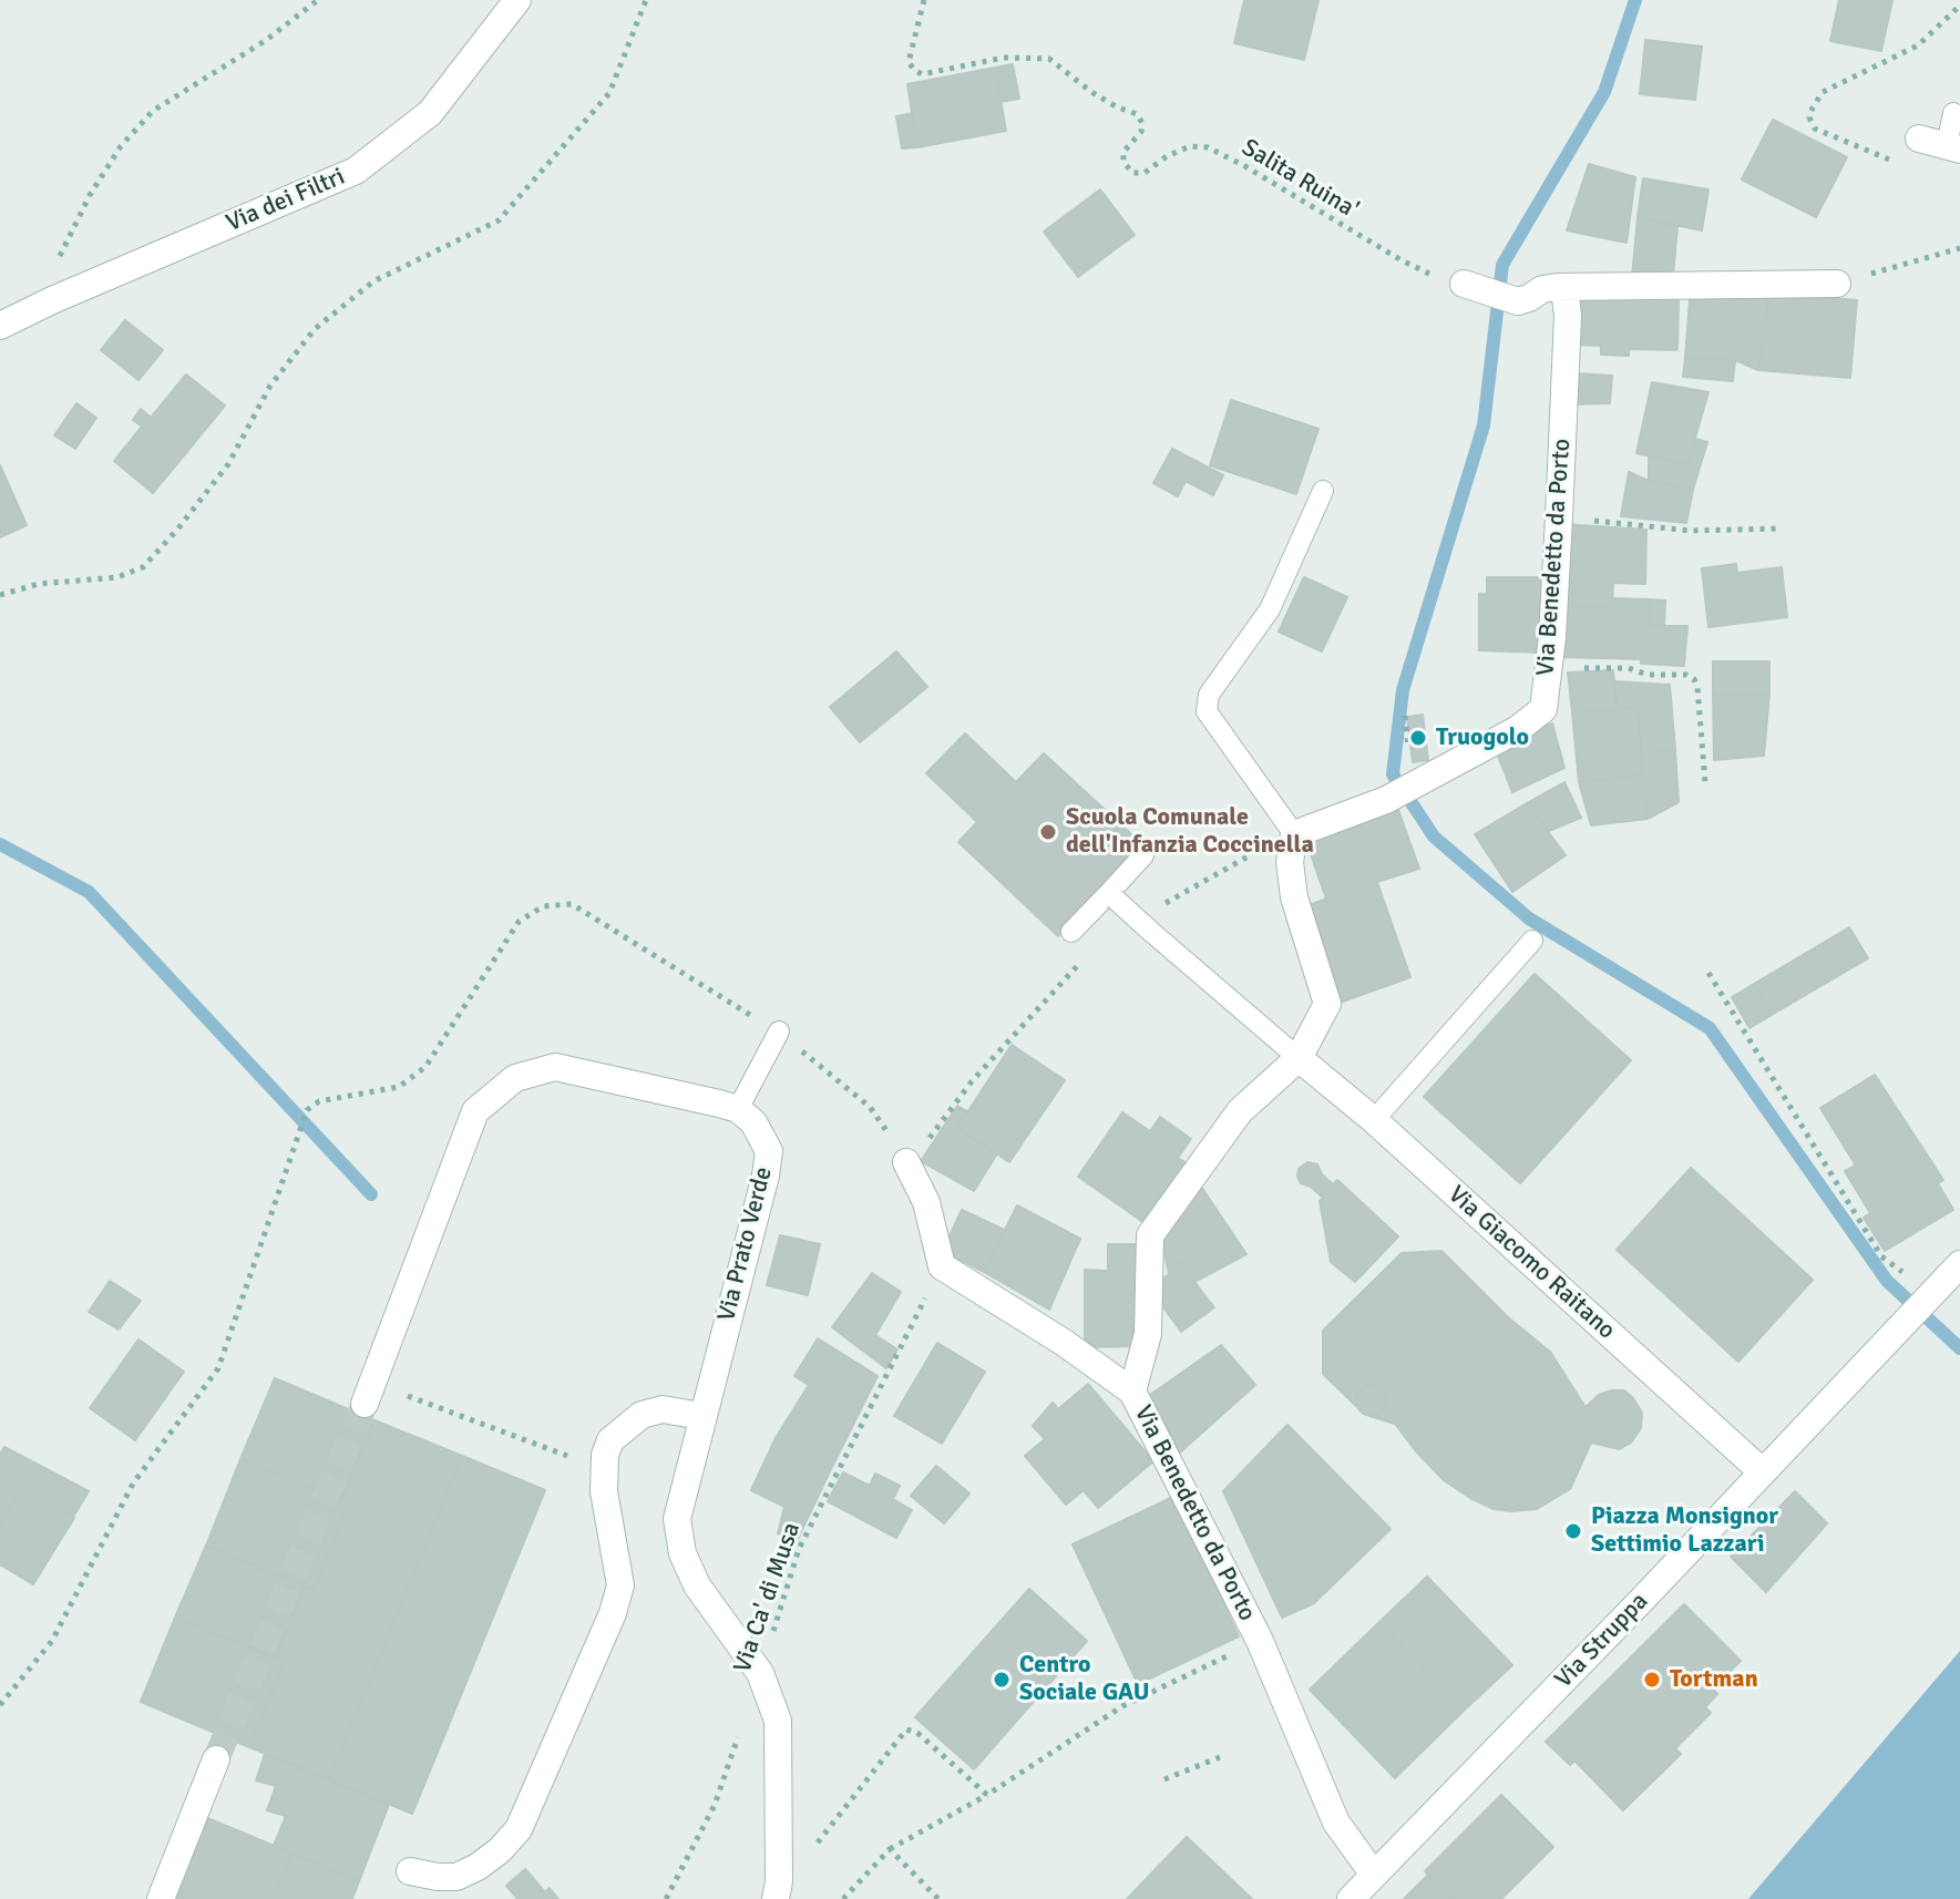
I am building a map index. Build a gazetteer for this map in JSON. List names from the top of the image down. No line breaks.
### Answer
{"streets":{"street":["Via dei Filtri","Via Benedetto da Porto","Via Prato Verde","Via Giacomo Raitano","Via Struppa"],"path":["Salita Ruina'","Via Ca' di Musa"]},"crossings":[["Via Benedetto da Porto","Via Giacomo Raitano"],["Via Benedetto da Porto","Via Struppa"],["Via Prato Verde","Via Ca' di Musa"],["Via Giacomo Raitano","Via Struppa"]],"places":["Truogolo","Scuola Comunale dell'Infanzia Coccinella","Piazza Monsignor Settimio Lazzari","Centro Sociale GAU","Tortman"]}
